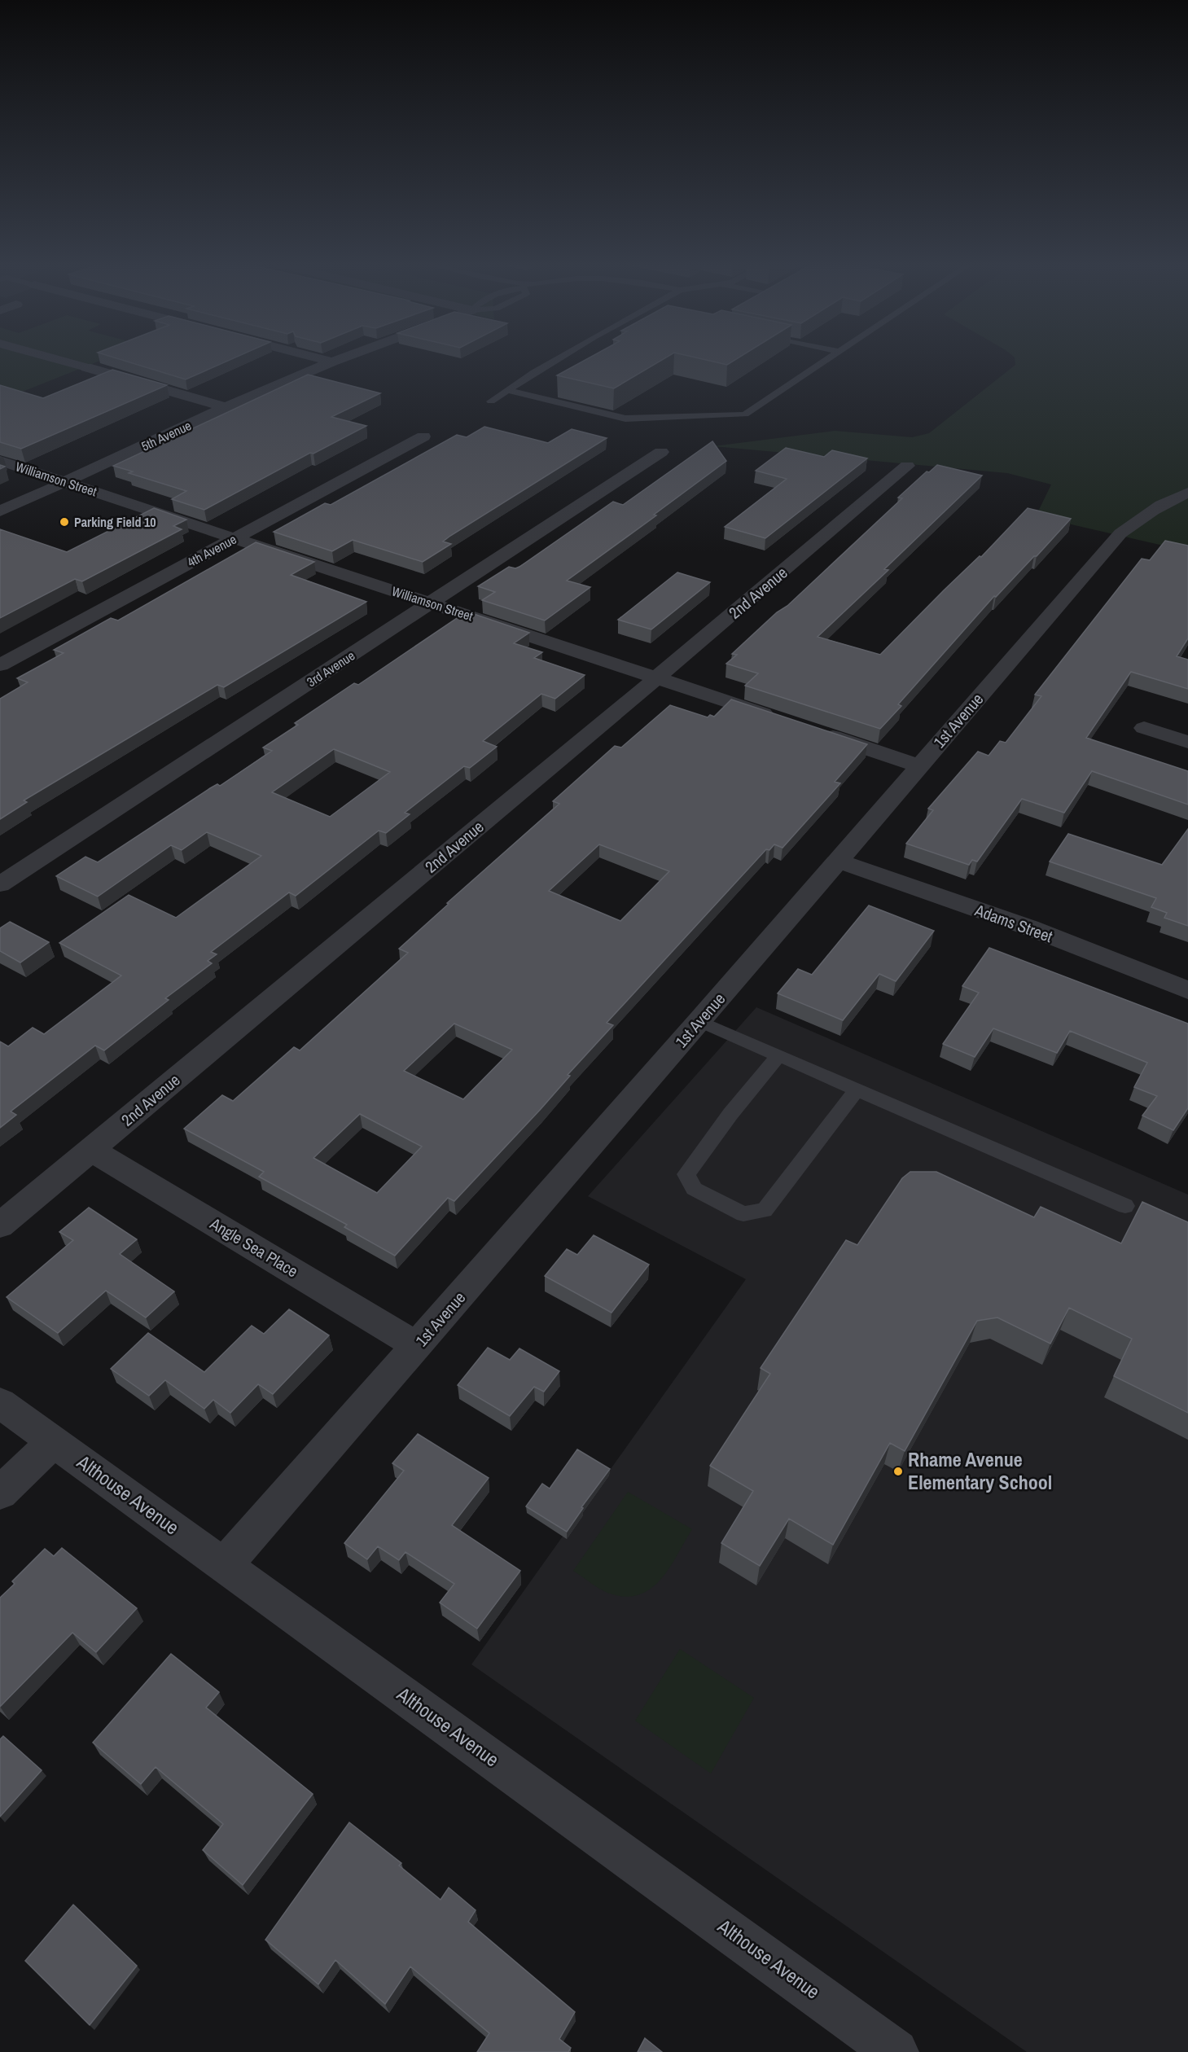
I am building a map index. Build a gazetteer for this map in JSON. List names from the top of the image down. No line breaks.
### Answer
{"streets":{"street":["5th Avenue","Williamson Street","4th Avenue","2nd Avenue","3rd Avenue","1st Avenue","Adams Street","Angle Sea Place","Althouse Avenue"]},"crossings":[["5th Avenue","Williamson Street"],["Williamson Street","4th Avenue"],["Williamson Street","2nd Avenue"],["Williamson Street","3rd Avenue"],["2nd Avenue","Angle Sea Place"],["1st Avenue","Adams Street"],["1st Avenue","Angle Sea Place"],["1st Avenue","Althouse Avenue"]],"places":["Parking Field 10","Rhame Avenue Elementary School"]}
